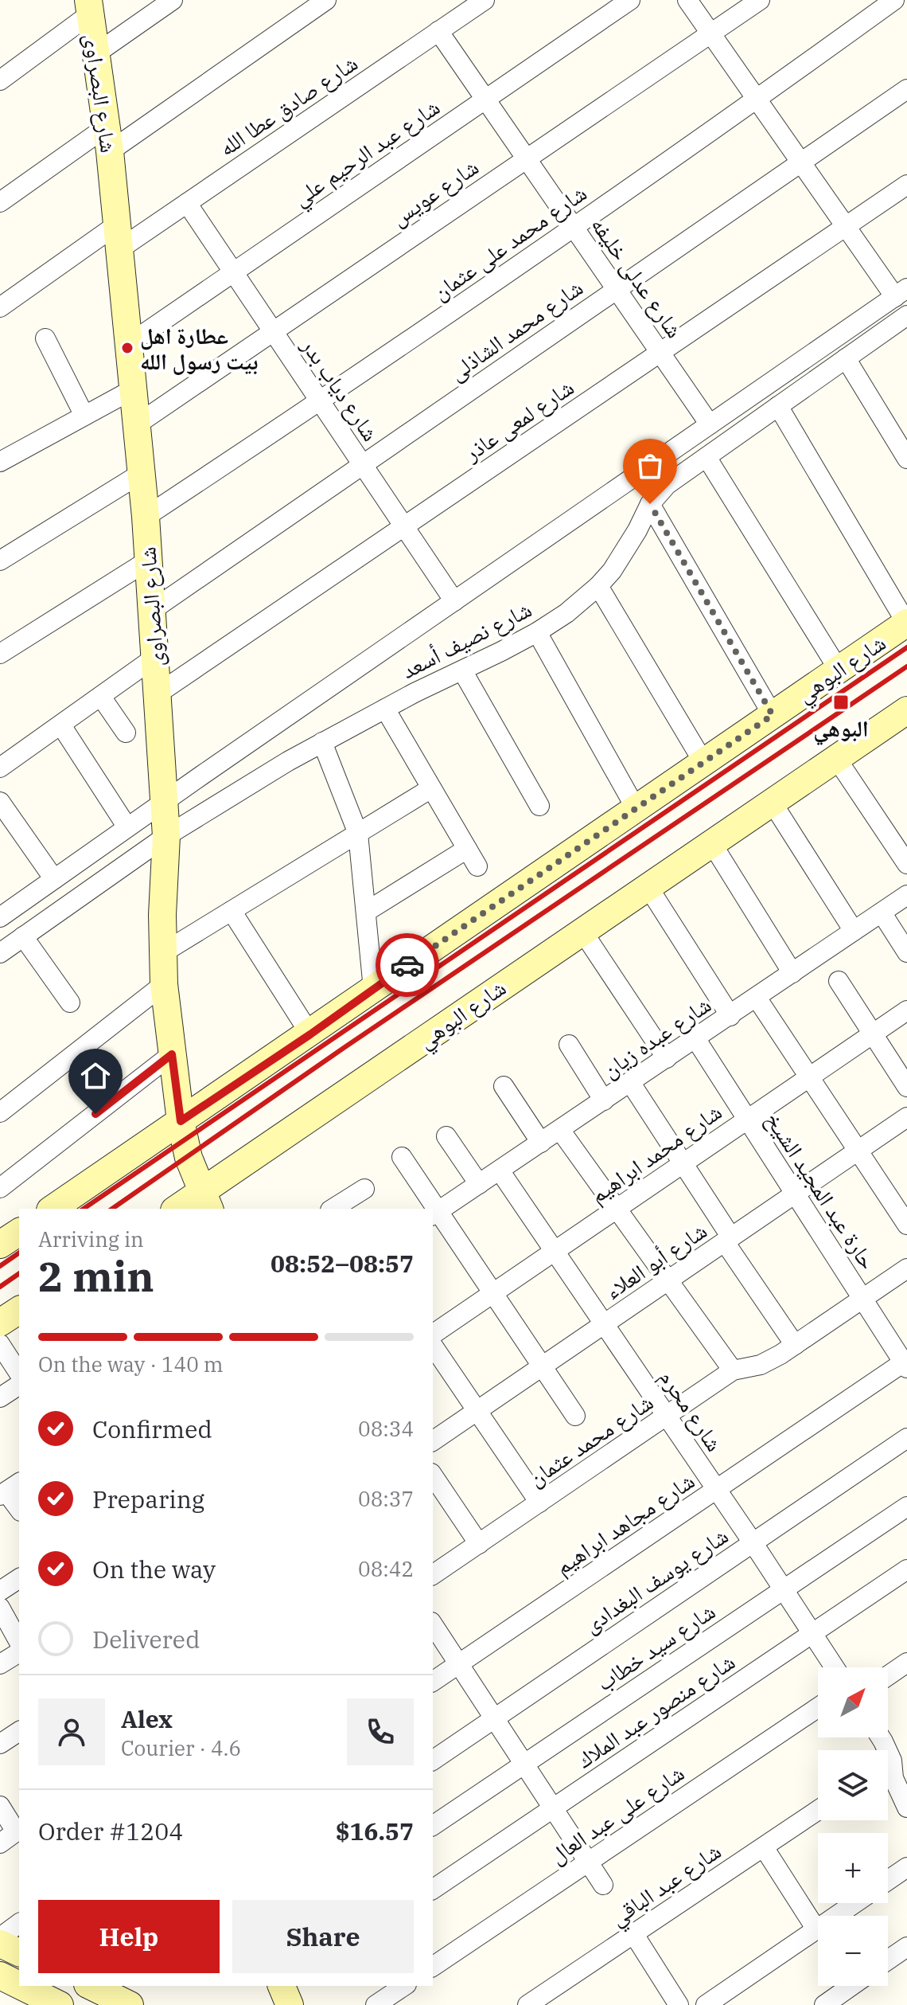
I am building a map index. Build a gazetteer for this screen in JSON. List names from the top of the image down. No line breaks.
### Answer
{"streets":{"street":["شارع البصراوى","شارع صادق عطا الله","شارع عبد الرحيم علي","شارع عويس","شارع محمد على عثمان","شارع عدلى خليفه","شارع محمد الشاذلى","شارع دياب بدر","شارع لمعى عاذر","شارع نصيف أسعد","شارع البوهي","شارع عبده زيان","شارع محمد ابراهيم","حارة عبد المجيد الشيخ","شارع أبو العلاء","شارع محرم","شارع محمد عثمان","شارع مجاهد ابراهيم","شارع يوسف البغدادى","شارع سيد خطاب","شارع منصور عبد الملاك","شارع على عبد العال","شارع عبد الباقي"]},"crossings":[["شارع البصراوى","شارع صادق عطا الله"],["شارع البصراوى","شارع عبد الرحيم علي"],["شارع البصراوى","شارع عويس"],["شارع البصراوى","شارع محمد على عثمان"],["شارع البصراوى","شارع محمد الشاذلى"],["شارع البصراوى","شارع لمعى عاذر"],["شارع البصراوى","شارع نصيف أسعد"],["شارع البصراوى","شارع البوهي"],["شارع صادق عطا الله","شارع عدلى خليفه"],["شارع صادق عطا الله","شارع دياب بدر"],["شارع عبد الرحيم علي","شارع عدلى خليفه"],["شارع عبد الرحيم علي","شارع دياب بدر"],["شارع عويس","شارع عدلى خليفه"],["شارع عويس","شارع دياب بدر"],["شارع محمد على عثمان","شارع عدلى خليفه"],["شارع محمد على عثمان","شارع دياب بدر"],["شارع عدلى خليفه","شارع محمد الشاذلى"],["شارع عدلى خليفه","شارع لمعى عاذر"],["شارع عدلى خليفه","شارع نصيف أسعد"],["شارع محمد الشاذلى","شارع دياب بدر"],["شارع دياب بدر","شارع لمعى عاذر"],["شارع دياب بدر","شارع نصيف أسعد"],["شارع عبده زيان","حارة عبد المجيد الشيخ"],["شارع عبده زيان","شارع محرم"],["شارع محمد ابراهيم","حارة عبد المجيد الشيخ"],["شارع محمد ابراهيم","شارع محرم"],["حارة عبد المجيد الشيخ","شارع أبو العلاء"],["حارة عبد المجيد الشيخ","شارع محمد عثمان"],["حارة عبد المجيد الشيخ","شارع مجاهد ابراهيم"],["شارع أبو العلاء","شارع محرم"],["شارع محرم","شارع محمد عثمان"],["شارع محرم","شارع مجاهد ابراهيم"],["شارع محرم","شارع يوسف البغدادى"],["شارع محرم","شارع سيد خطاب"],["شارع محرم","شارع منصور عبد الملاك"]],"places":{"other":["عطارة اهل بيت رسول الله"],"transit":["البوهي"]},"north":"top right","page":{"heading":["2 min","Arriving in","08:52–08:57"],"panel":["Alex","Courier · 4.6","Order #1204","$16.57"],"bar":"On the way · 140 m","list":[["Confirmed","08:34"],["Preparing","08:37"],["On the way","08:42"],"Delivered"],"map_buttons":["+","−"],"buttons":["Help","Share"]}}
